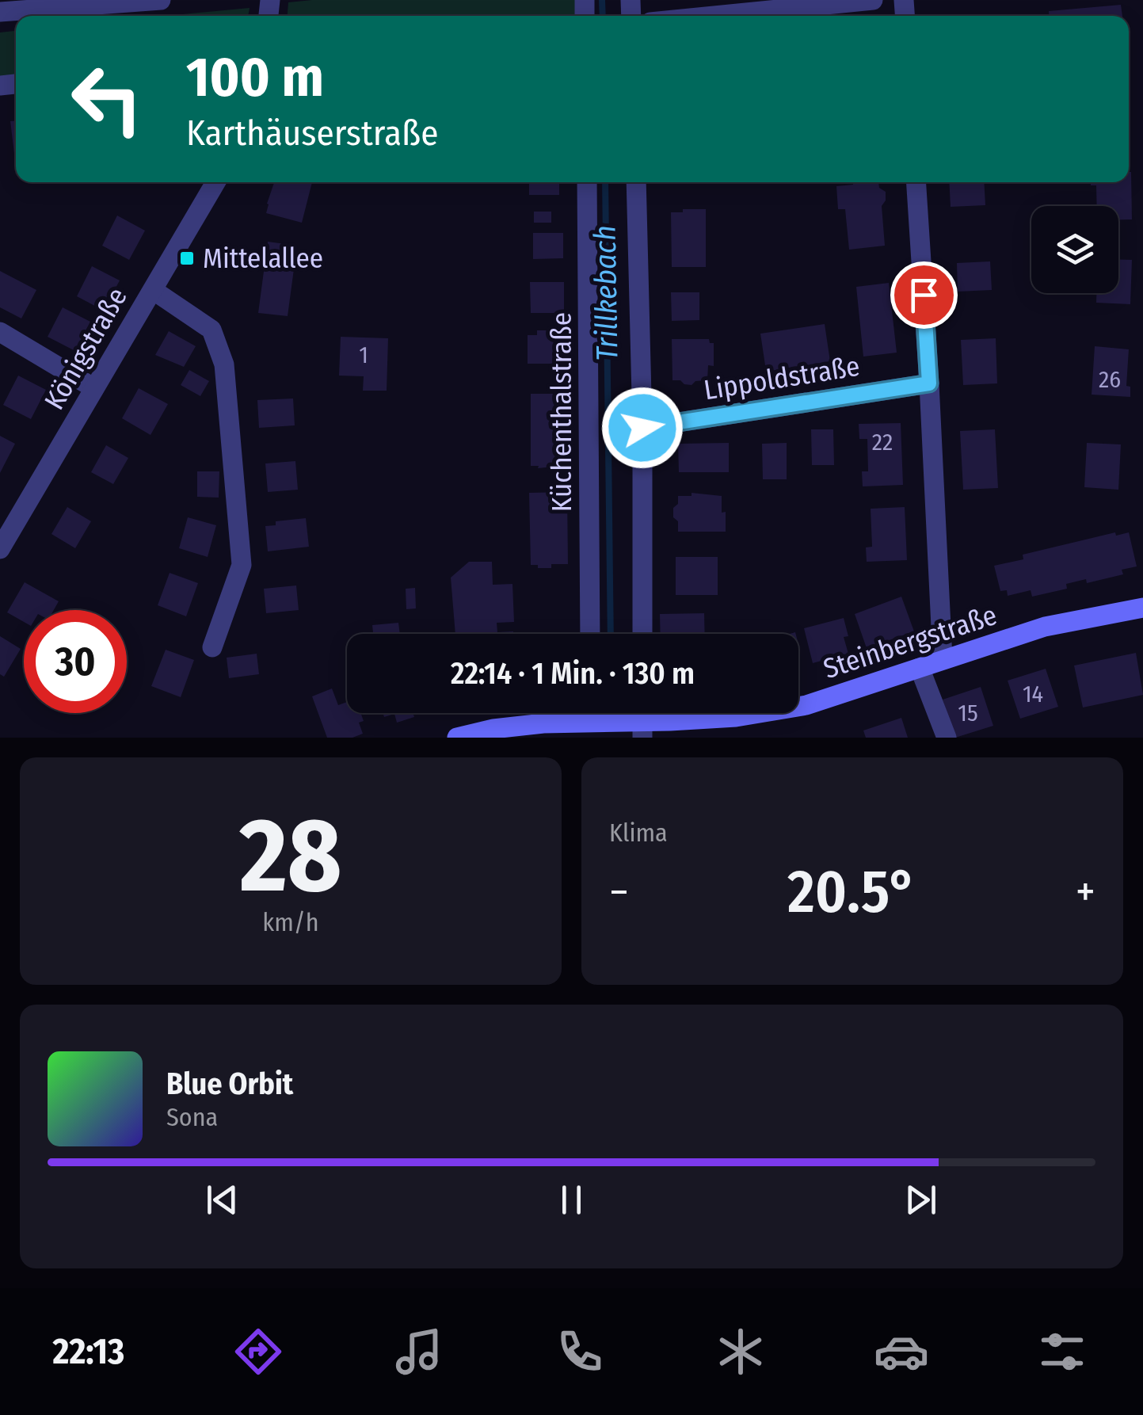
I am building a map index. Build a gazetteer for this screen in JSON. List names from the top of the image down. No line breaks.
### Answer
{"streets":{"main road":["Steinbergstraße"],"street":["Königstraße","Lippoldstraße","Küchenthalstraße"]},"water":["Trillkebach"],"places":{"transit":["Mittelallee"]},"house_numbers":["1","26","22","14","15"],"page":{"turn":["100 m","Karthäuserstraße"],"limit":"30","trip":"22:14 · 1 Min. · 130 m","tile":[["28","km/h"],"Klima"],"heat":["−","20.5°","+"],"song":["Blue Orbit","Sona"],"tabs":"22:13"}}
